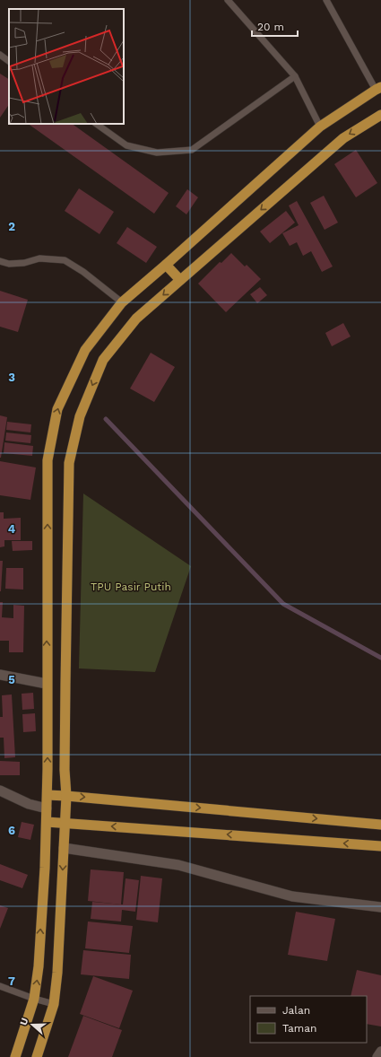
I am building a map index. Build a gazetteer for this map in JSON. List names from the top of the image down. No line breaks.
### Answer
{"parks":["TPU Pasir Putih"],"legend":["Jalan","Taman"],"scale_bar":"20 m","north":"left","grid":{"rows":["2","3","4","5","6","7"]}}
